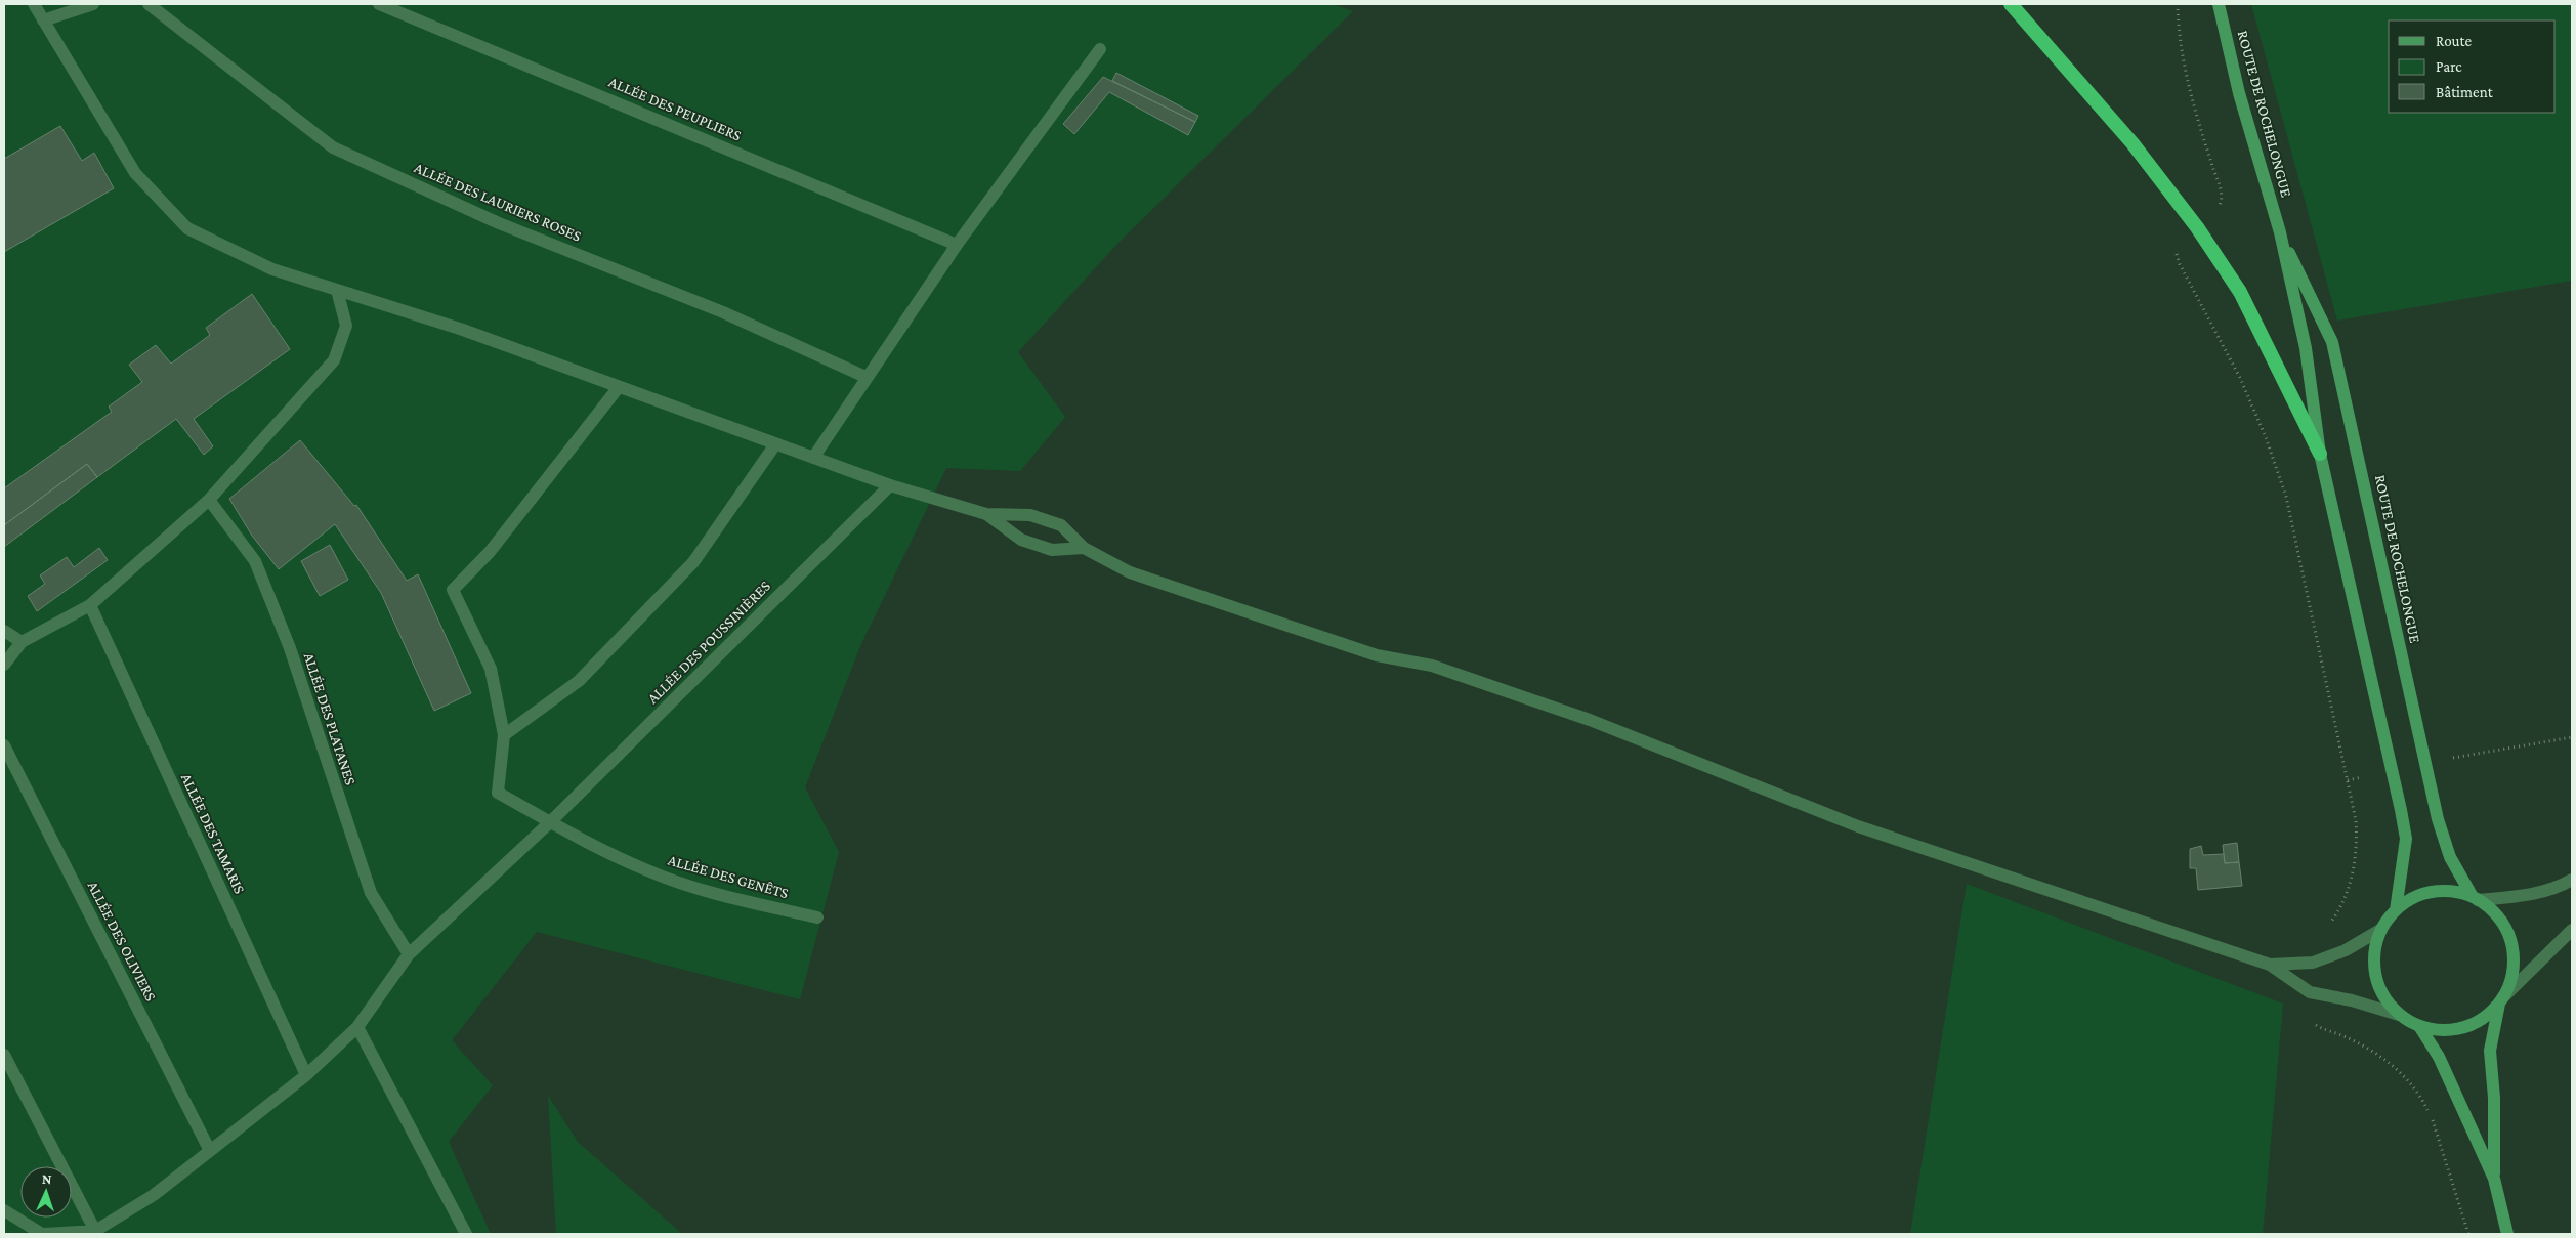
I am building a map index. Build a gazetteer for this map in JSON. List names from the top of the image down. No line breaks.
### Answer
{"streets":{"main road":["ROUTE DE ROCHELONGUE"],"street":["ALLÉE DES PEUPLIERS","ALLÉE DES LAURIERS ROSES","ALLÉE DES POUSSINIÈRES","ALLÉE DES PLATANES","ALLÉE DES TAMARIS","ALLÉE DES GENÊTS","ALLÉE DES OLIVIERS"]},"crossings":[["ALLÉE DES POUSSINIÈRES","ALLÉE DES PLATANES"],["ALLÉE DES POUSSINIÈRES","ALLÉE DES TAMARIS"],["ALLÉE DES POUSSINIÈRES","ALLÉE DES GENÊTS"],["ALLÉE DES POUSSINIÈRES","ALLÉE DES OLIVIERS"]],"legend":["Route","Parc","Bâtiment"],"north":"top"}
